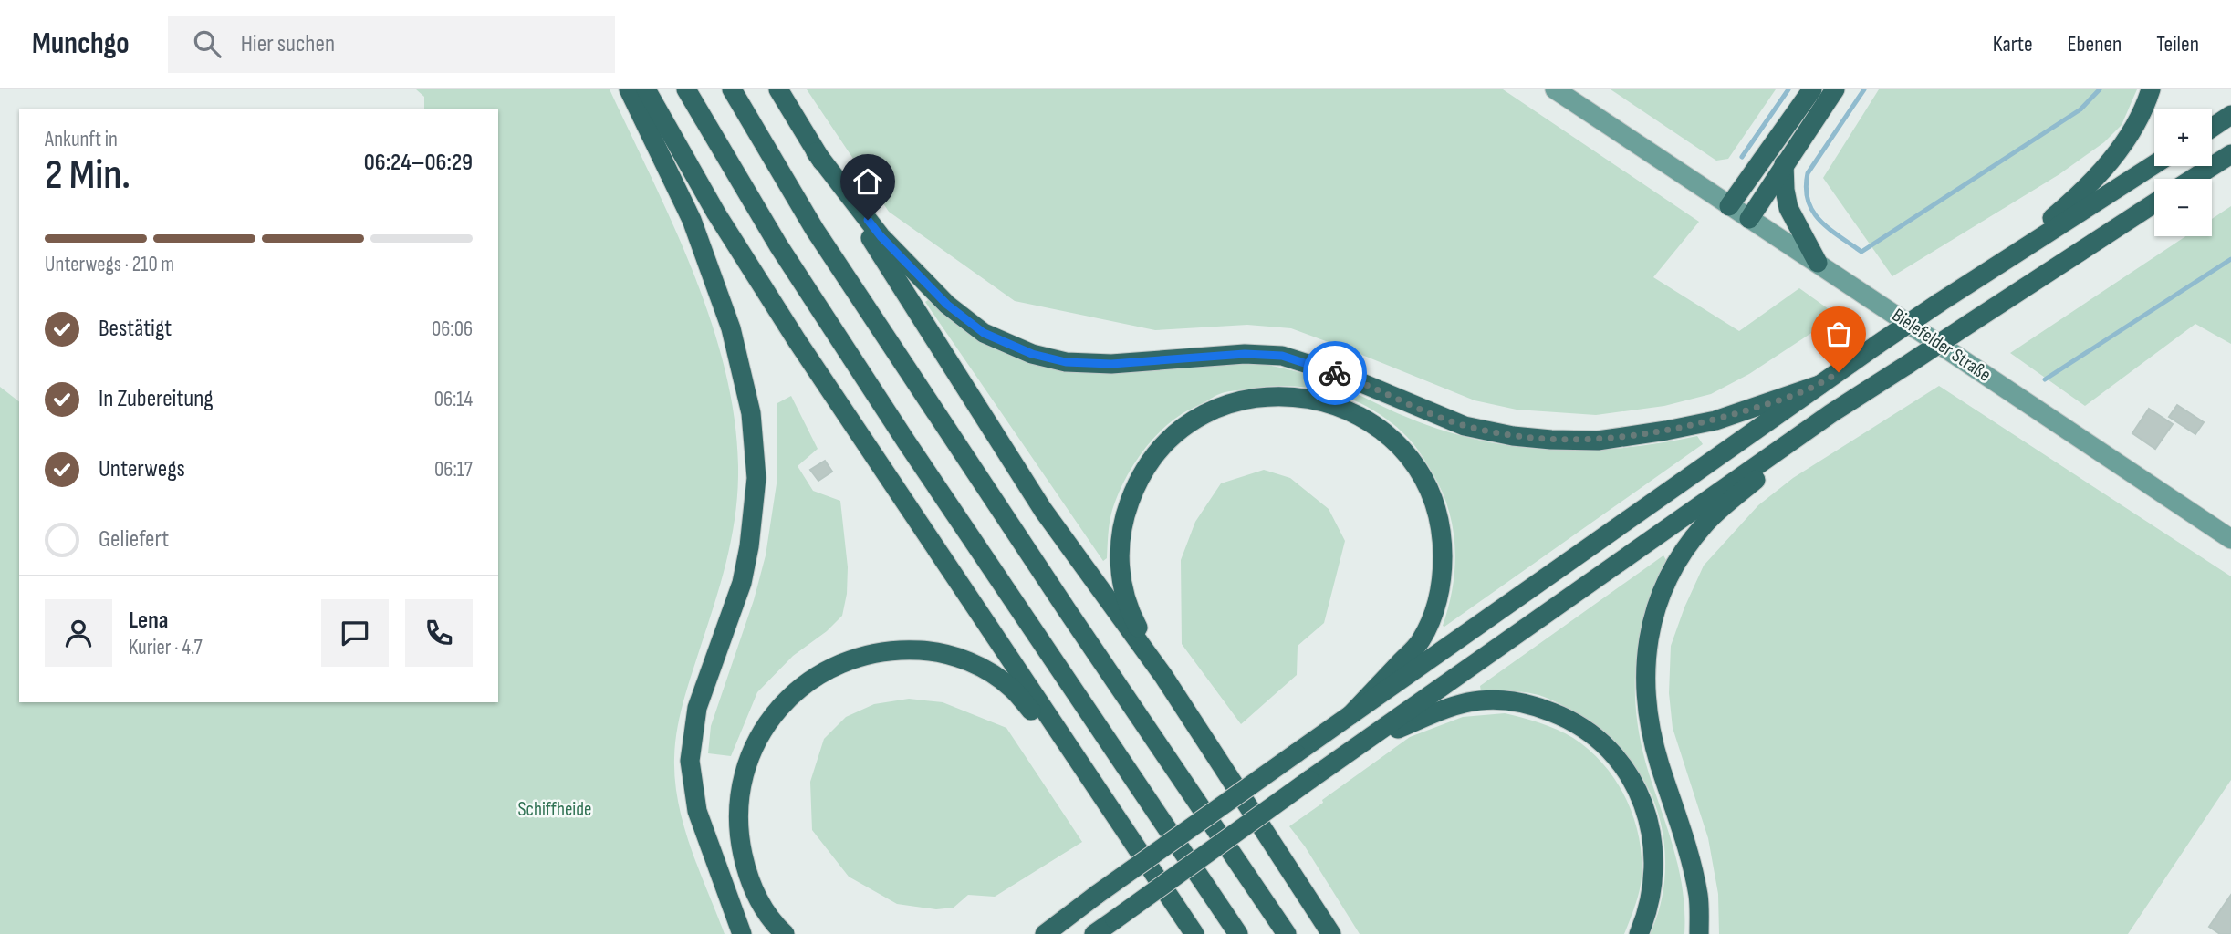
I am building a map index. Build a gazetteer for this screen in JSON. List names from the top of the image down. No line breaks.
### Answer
{"streets":{"main road":["Bielefelder Straße"]},"parks":["Schiffheide"],"page":{"header":"Munchgo","search":"Hier suchen","nav":["Karte","Ebenen","Teilen"],"map_buttons":["+","−"],"heading":["2 Min.","Ankunft in","06:24–06:29"],"panel":["Lena","Kurier · 4.7"],"bar":"Unterwegs · 210 m","list":[["Bestätigt","06:06"],["In Zubereitung","06:14"],["Unterwegs","06:17"],"Geliefert"]}}
